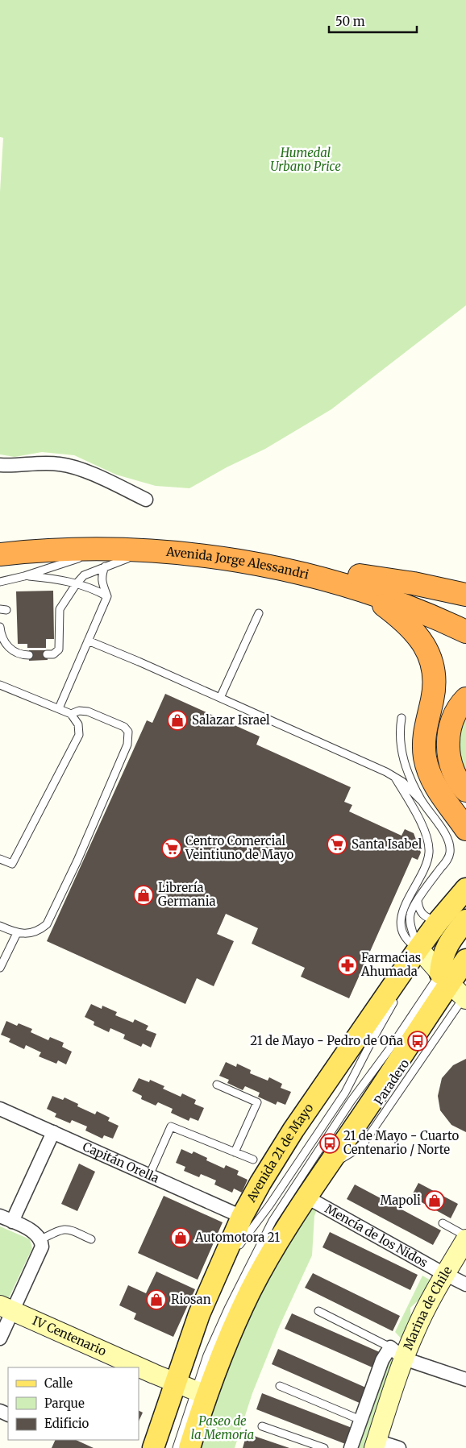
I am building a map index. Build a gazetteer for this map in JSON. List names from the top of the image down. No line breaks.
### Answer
{"streets":{"highway":["Avenida Jorge Alessandri"],"main road":["Avenida 21 de Mayo"],"street":["Capitán Orella","Mencía de los Nidos","Marina de Chile","IV Centenario"]},"crossings":[["Avenida 21 de Mayo","Capitán Orella"],["Avenida 21 de Mayo","IV Centenario"],["Mencía de los Nidos","Marina de Chile"]],"parks":["Humedal Urbano Price","Paseo de la Memoria"],"places":{"shop":["Salazar Israel","Librería Germania","Mapoli","Automotora 21","Riosan"],"supermarket":["Santa Isabel","Centro Comercial Veintiuno de Mayo"],"pharmacy":["Farmacias Ahumada"],"bus stop":["21 de Mayo - Pedro de Oña","21 de Mayo - Cuarto Centenario / Norte"]},"legend":["Calle","Parque","Edificio"],"scale_bar":"50 m"}
